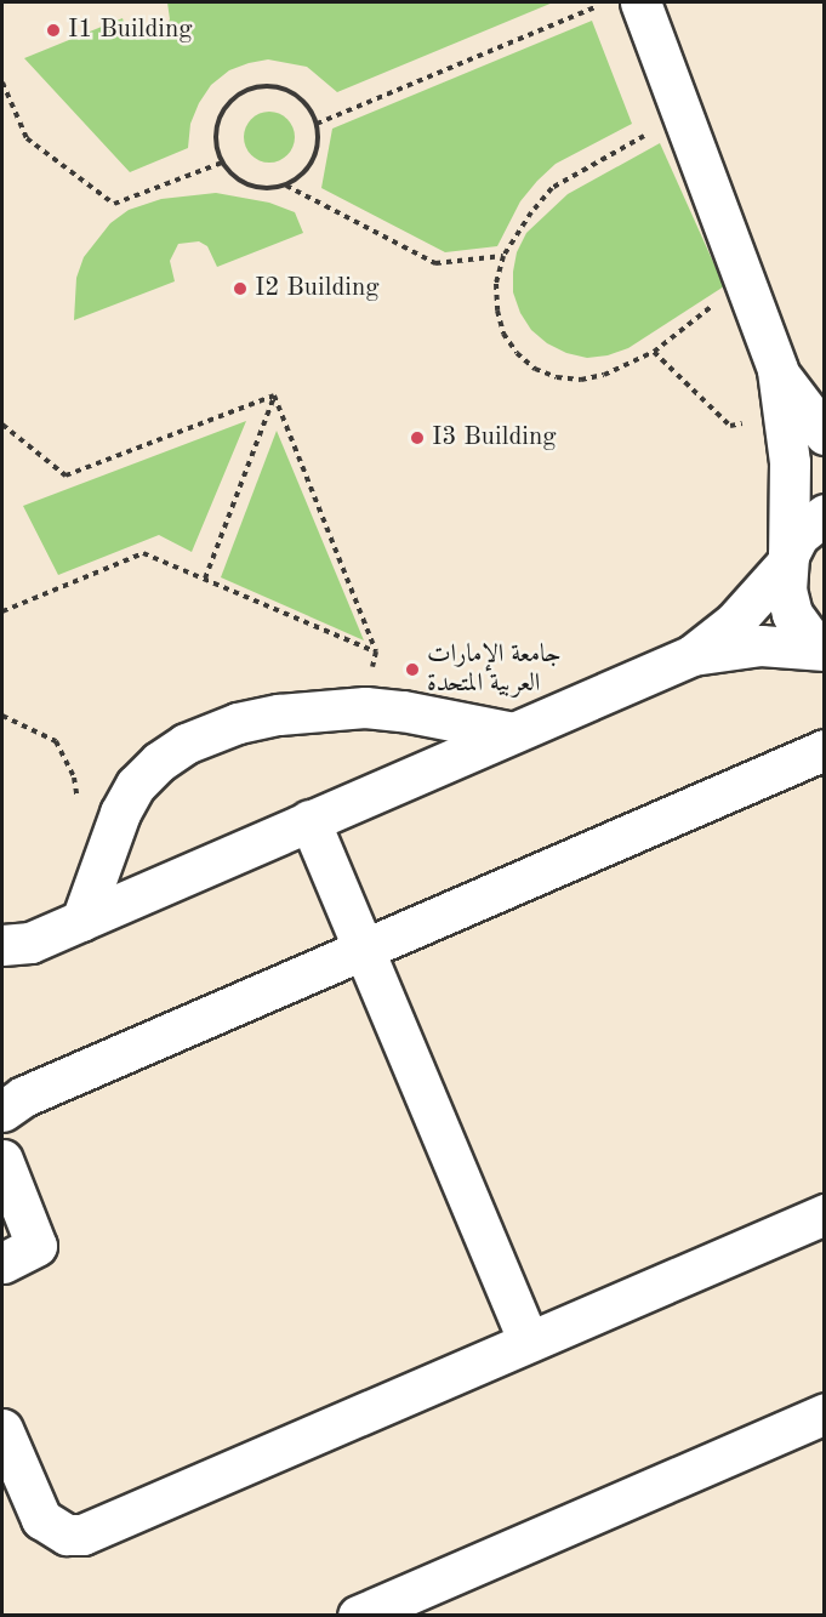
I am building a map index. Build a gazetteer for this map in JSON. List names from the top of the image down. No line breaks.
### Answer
{"places":["I1 Building","I2 Building","I3 Building","جامعة الإمارات العربية المتحدة"]}
